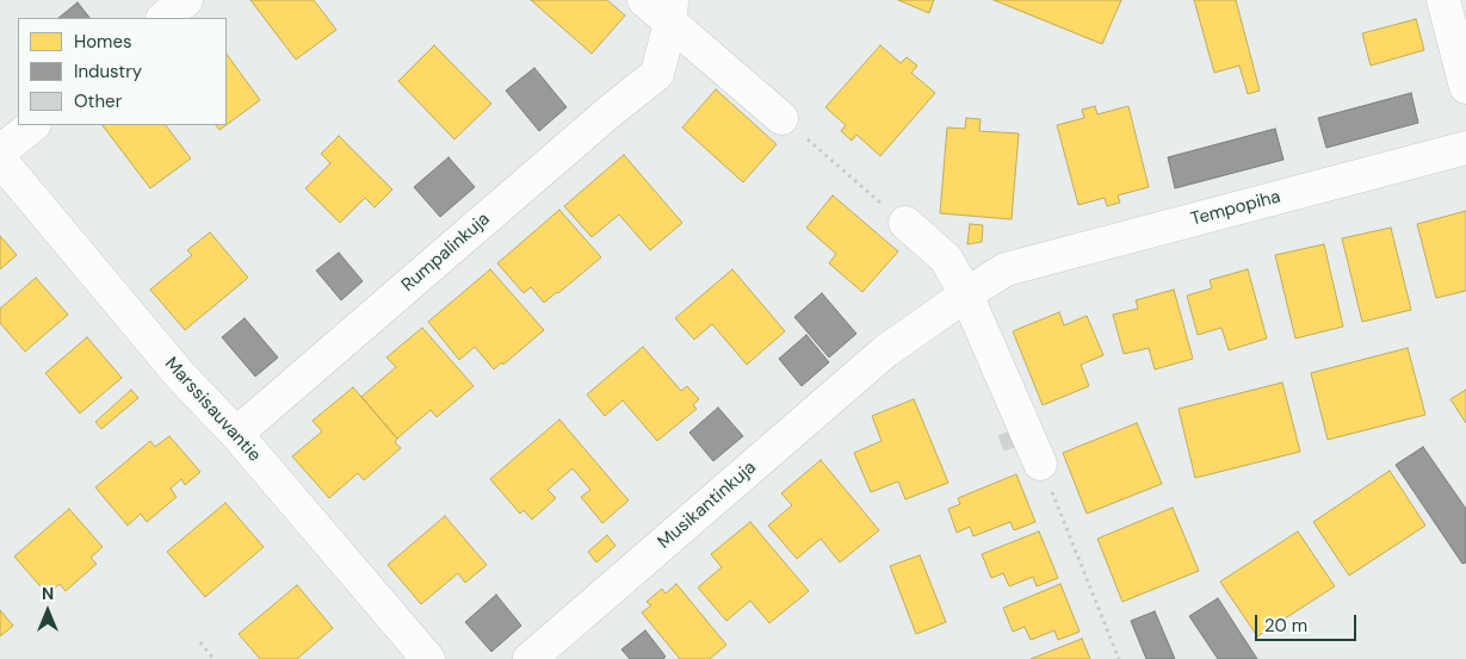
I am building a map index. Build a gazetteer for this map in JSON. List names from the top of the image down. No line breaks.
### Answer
{"streets":{"street":["Tempopiha","Rumpalinkuja","Marssisauvantie","Musikantinkuja"]},"crossings":[["Tempopiha","Musikantinkuja"],["Rumpalinkuja","Marssisauvantie"]],"legend":["Homes","Industry","Other"],"scale_bar":"20 m","north":"top"}
